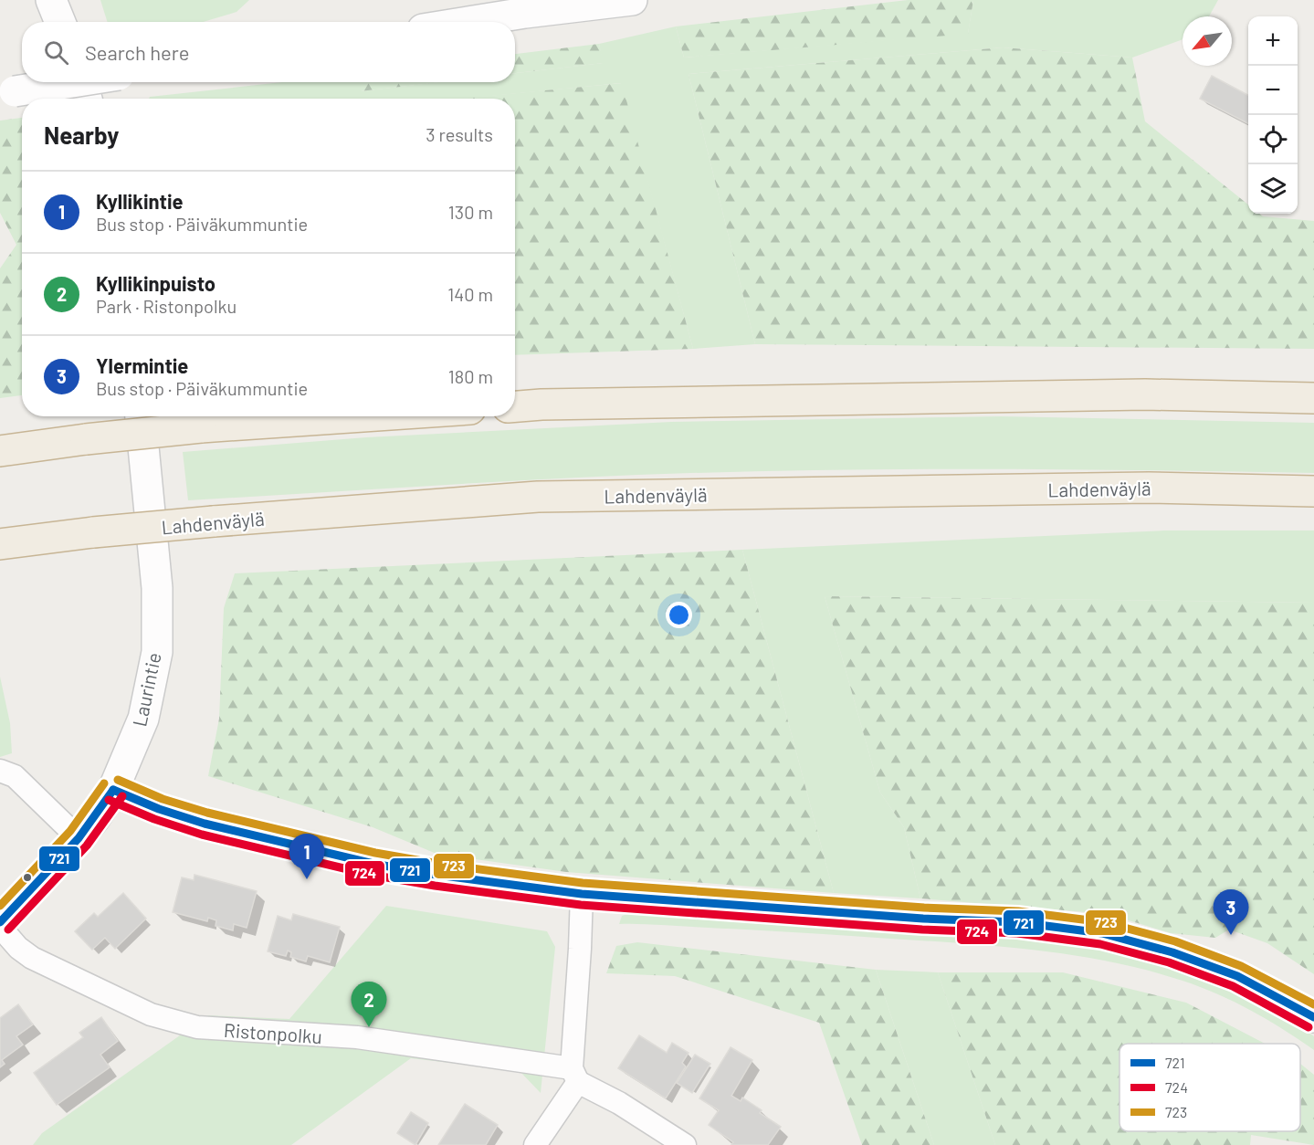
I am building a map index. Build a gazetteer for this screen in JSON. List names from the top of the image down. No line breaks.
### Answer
{"streets":{"highway":["Lahdenväylä"],"street":["Laurintie","Ristonpolku"]},"lines":["transit line 723","transit line 721","transit line 724"],"legend":["721","724","723"],"north":"bottom left","page":{"map_buttons":["+","−"],"search":"Search here","heading":["Nearby","3 results"],"list":[{"mark":"1","name":"Kyllikintie","note":"Bus stop · Päiväkummuntie","value":"130 m"},{"mark":"2","name":"Kyllikinpuisto","note":"Park · Ristonpolku","value":"140 m"},{"mark":"3","name":"Ylermintie","note":"Bus stop · Päiväkummuntie","value":"180 m"}],"pins":["1","3","2"]}}
